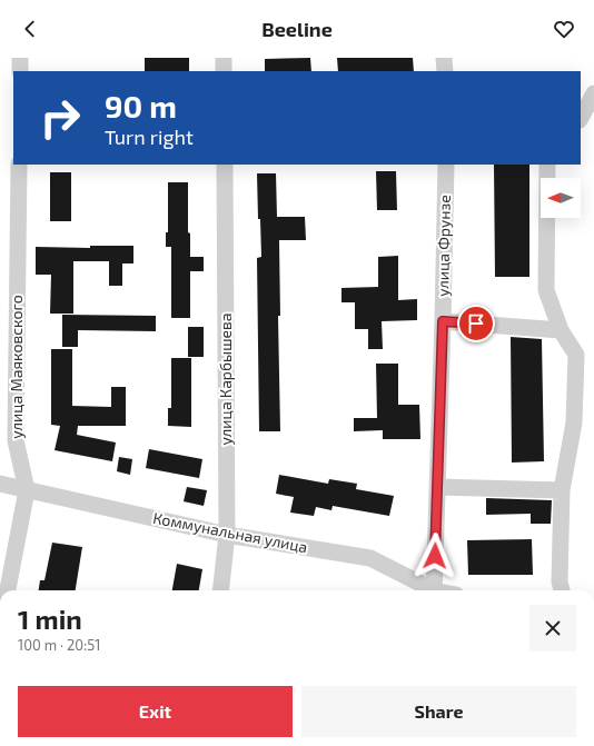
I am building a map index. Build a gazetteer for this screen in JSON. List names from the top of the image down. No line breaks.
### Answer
{"streets":{"street":["улица Фрунзе","улица Маяковского","улица Карбышева","Коммунальная улица"]},"crossings":[["улица Маяковского","Коммунальная улица"],["улица Карбышева","Коммунальная улица"]],"north":"left","page":{"header":"Beeline","turn":["90 m","Turn right"],"heading":["1 min","100 m · 20:51"],"buttons":["Exit","Share"]}}
